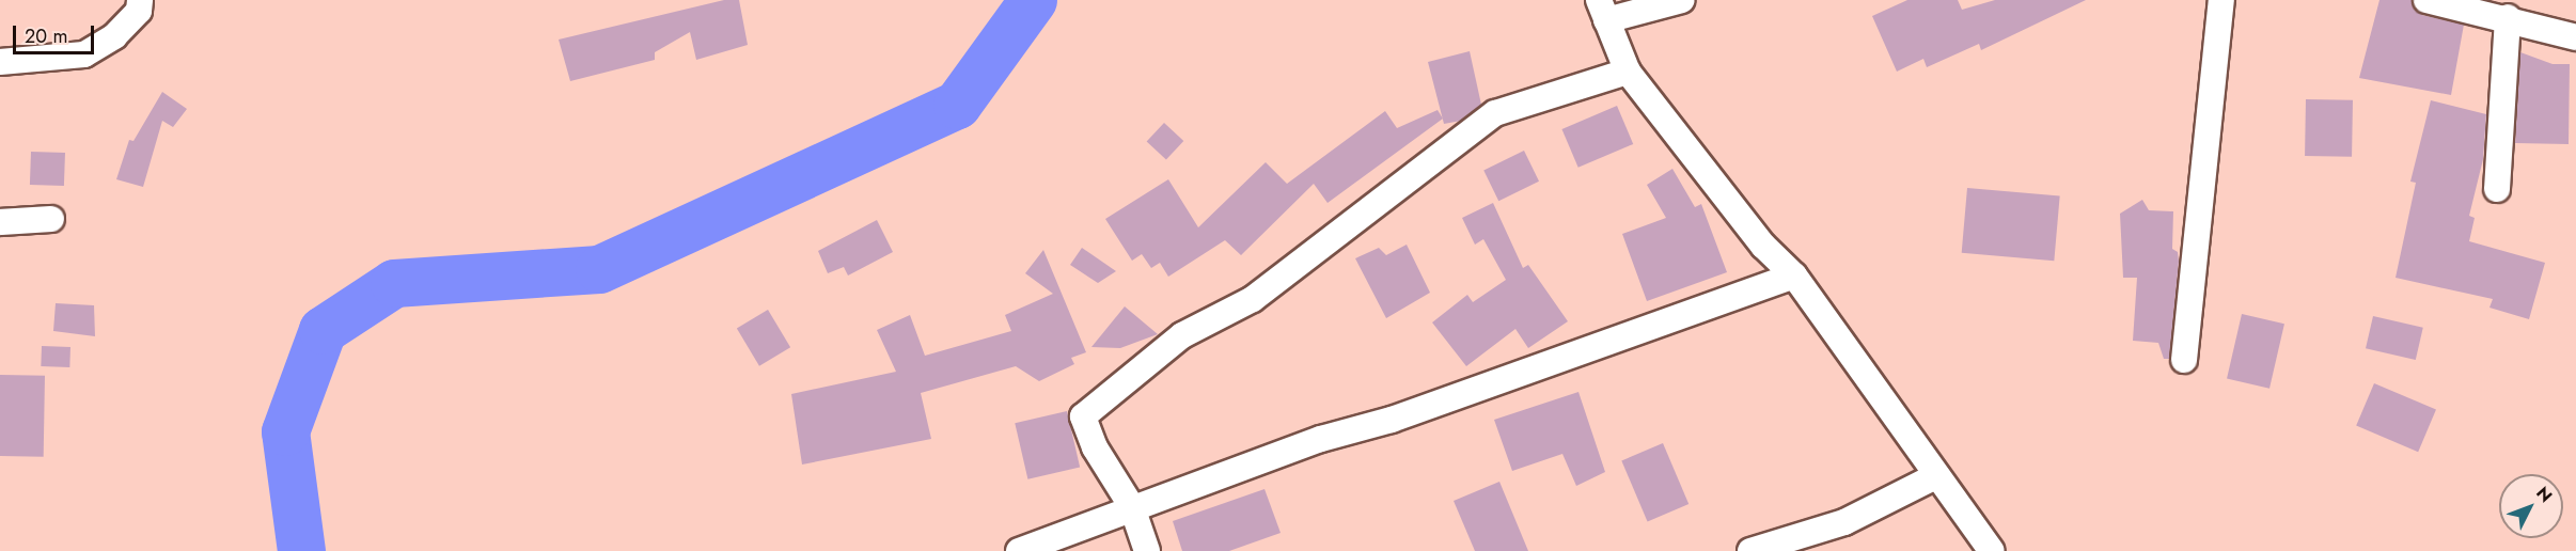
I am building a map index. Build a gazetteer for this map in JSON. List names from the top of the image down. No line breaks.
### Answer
{"scale_bar":"20 m","north":"top right"}
